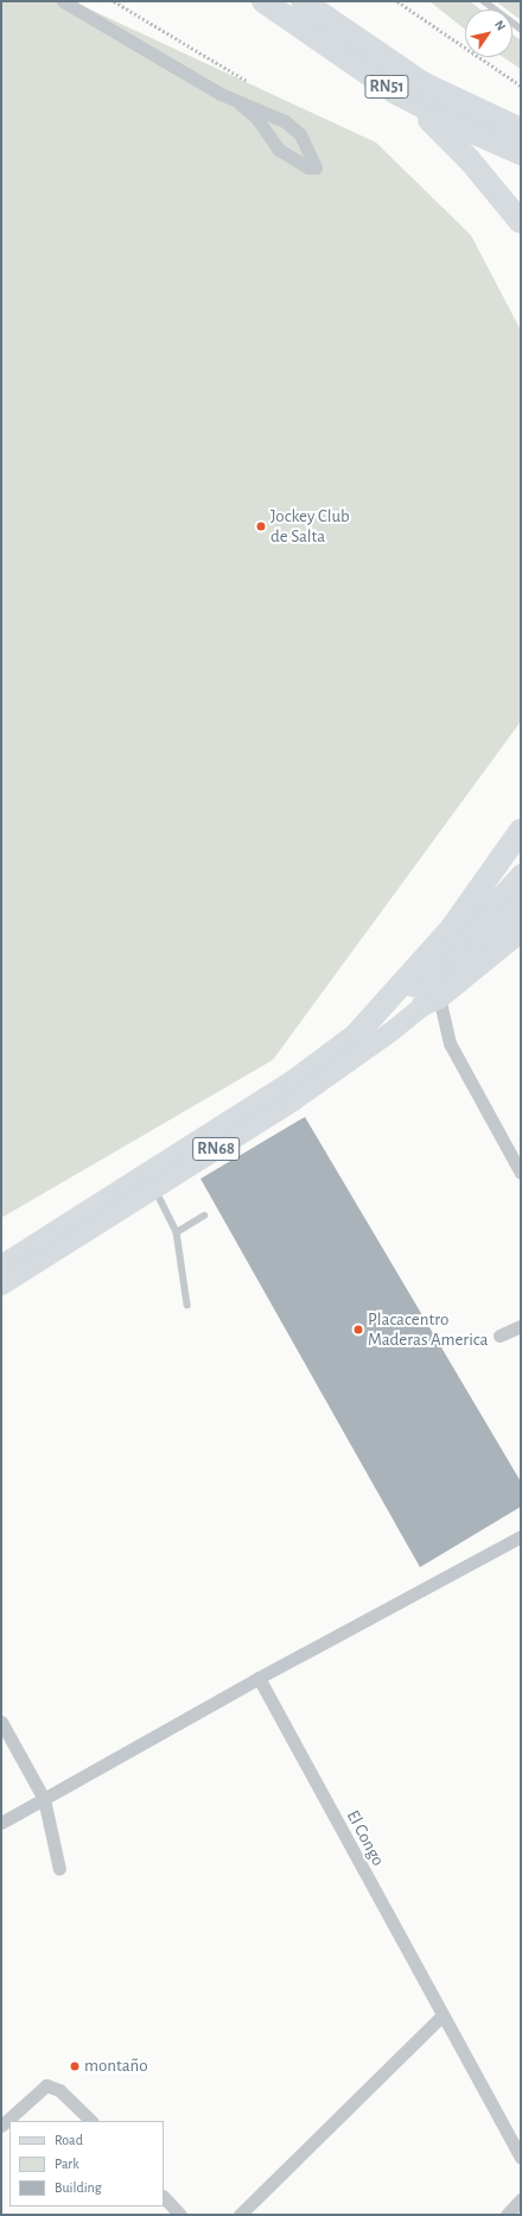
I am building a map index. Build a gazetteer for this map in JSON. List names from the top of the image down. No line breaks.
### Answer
{"streets":{"highway":["RN51","RN68"],"street":["El Congo"]},"places":["Jockey Club de Salta","Placacentro Maderas America","montaño"],"legend":["Road","Park","Building"],"north":"top right"}
